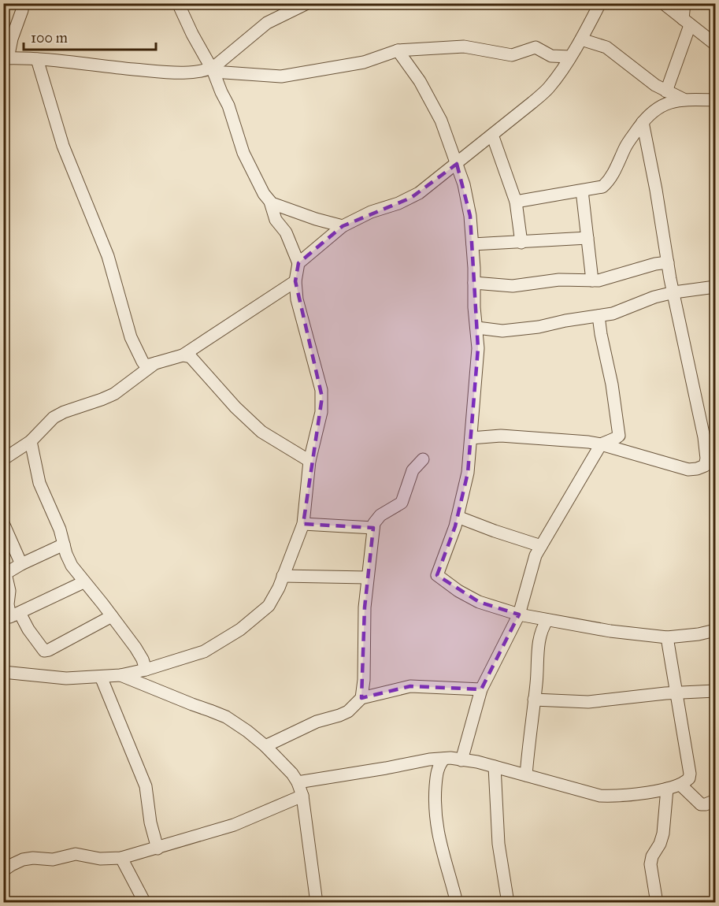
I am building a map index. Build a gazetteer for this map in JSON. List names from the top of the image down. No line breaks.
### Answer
{"scale_bar":"100 m"}
